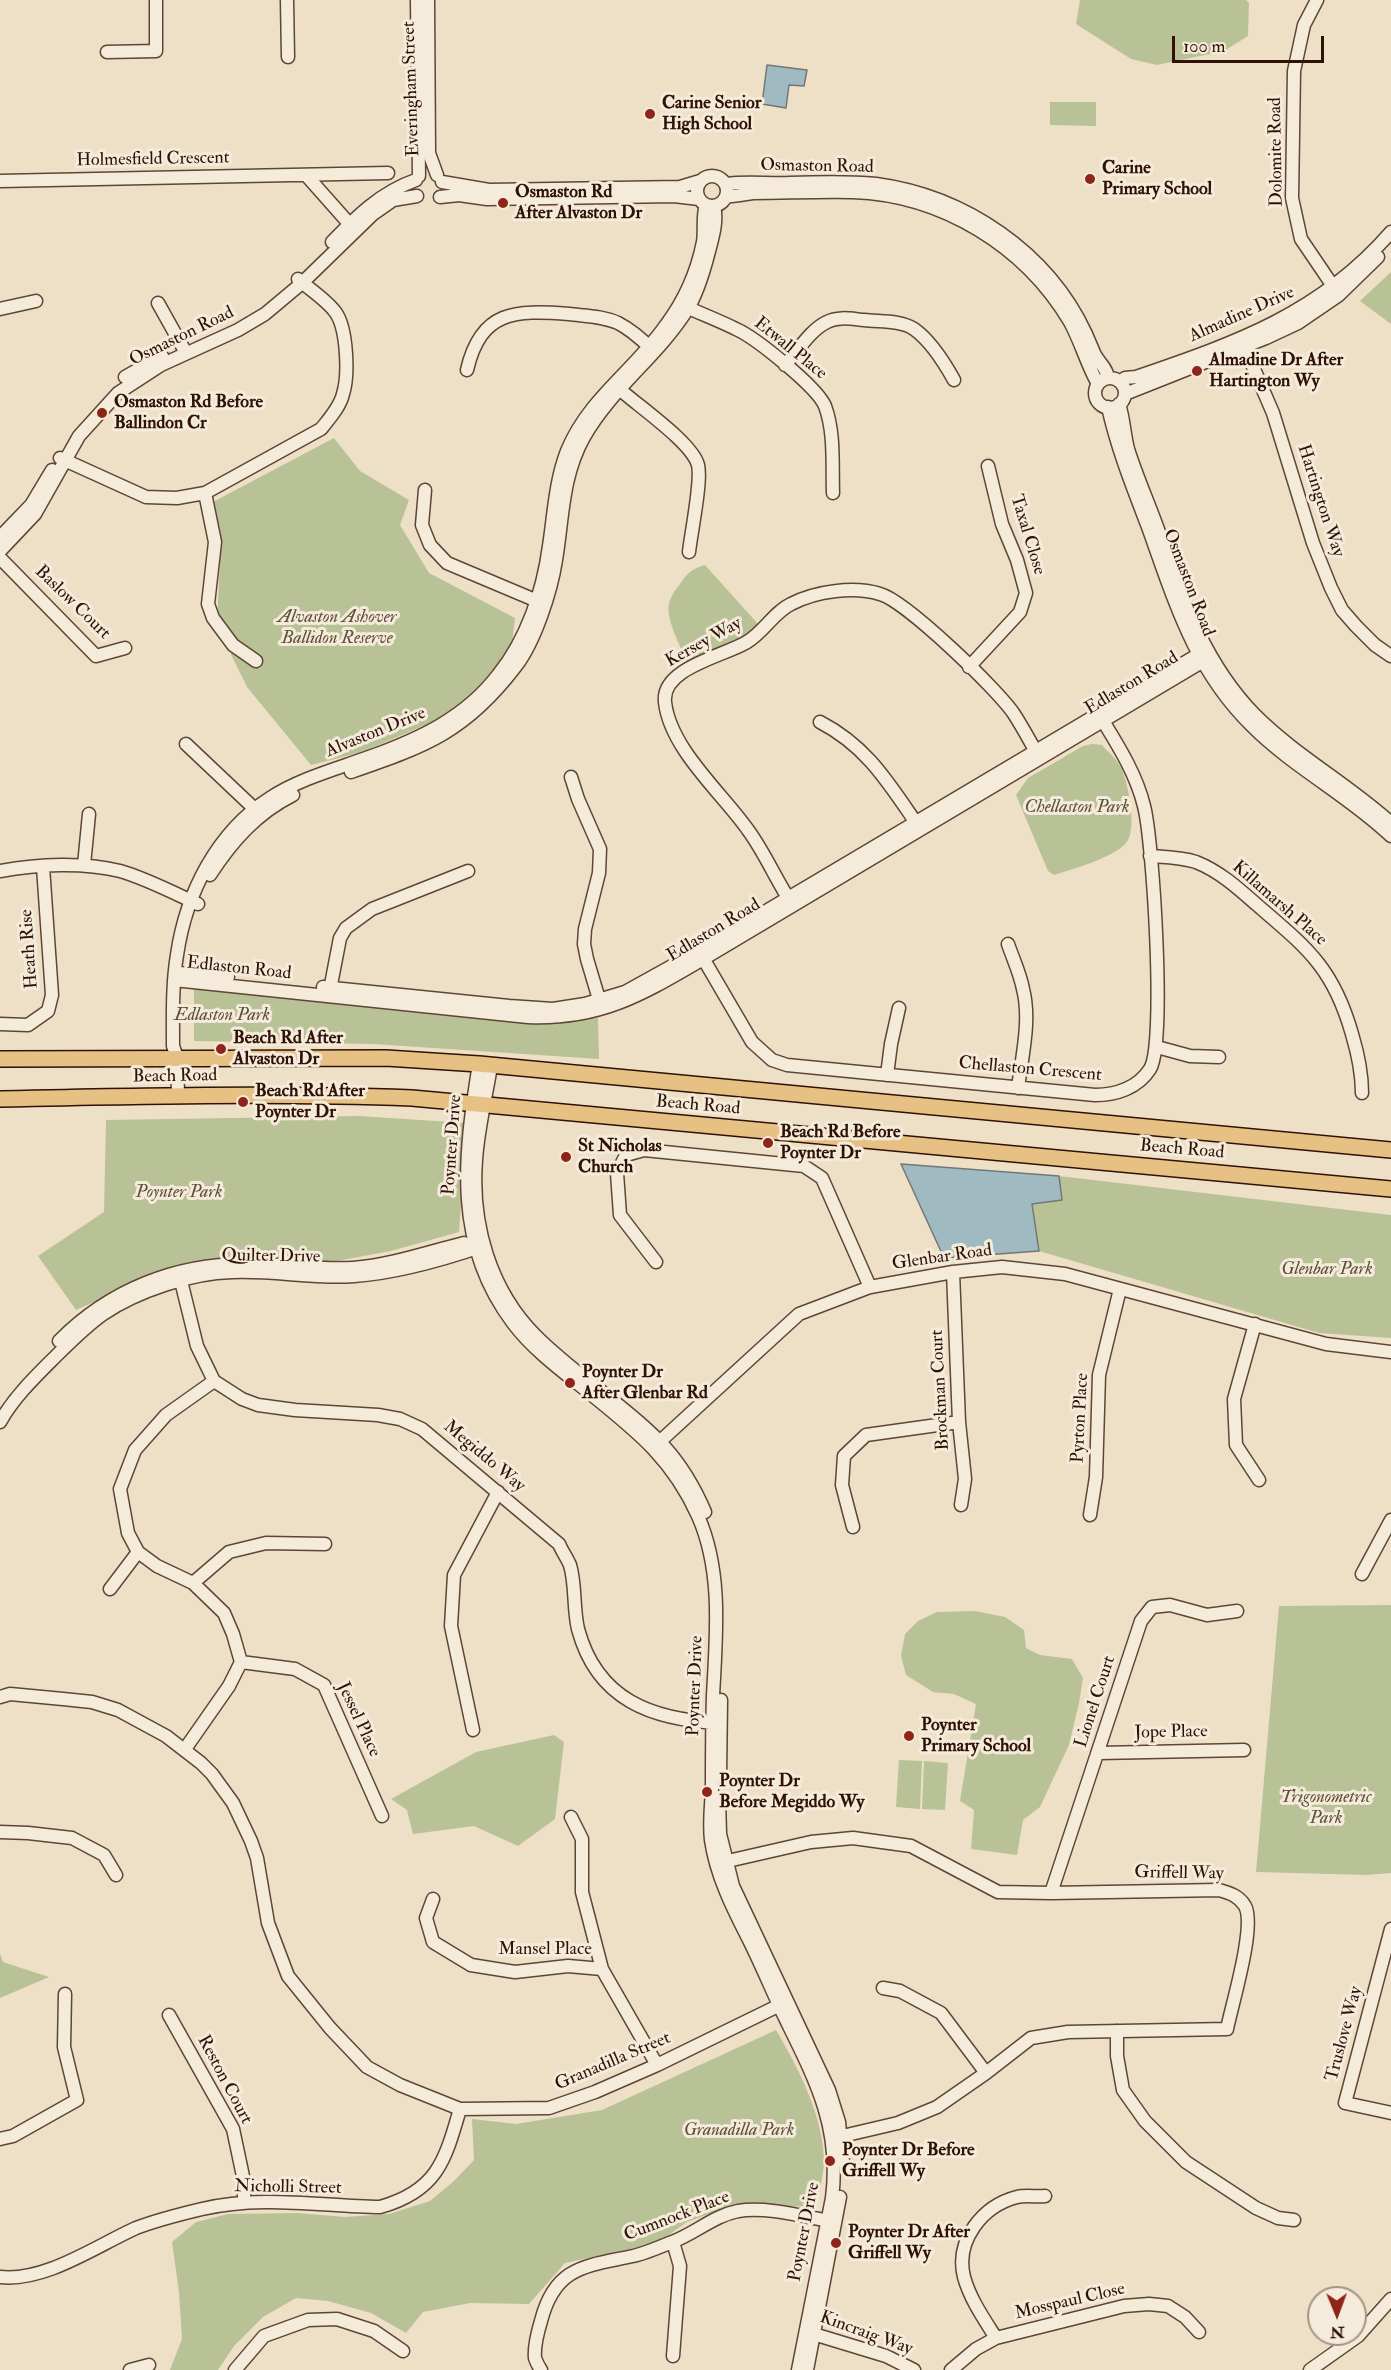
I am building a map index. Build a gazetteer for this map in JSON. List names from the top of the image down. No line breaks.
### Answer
{"streets":{"main road":["Beach Road"],"street":["Everingham Street","Dolomite Road","Holmesfield Crescent","Osmaston Road","Almadine Drive","Etwall Place","Hartington Way","Taxal Close","Baslow Court","Kersey Way","Edlaston Road","Alvaston Drive","Killamarsh Place","Heath Rise","Chellaston Crescent","Poynter Drive","Quilter Drive","Glenbar Road","Brockman Court","Pyrton Place","Megiddo Way","Lionel Court","Jessel Place","Jope Place","Griffell Way","Mansel Place","Truslove Way","Granadilla Street","Reston Court","Nicholli Street","Cumnock Place","Mosspaul Close","Kincraig Way"]},"crossings":[["Everingham Street","Osmaston Road"],["Dolomite Road","Almadine Drive"],["Osmaston Road","Almadine Drive"],["Osmaston Road","Edlaston Road"],["Osmaston Road","Alvaston Drive"],["Almadine Drive","Hartington Way"],["Etwall Place","Alvaston Drive"],["Taxal Close","Kersey Way"],["Kersey Way","Edlaston Road"],["Edlaston Road","Alvaston Drive"],["Edlaston Road","Chellaston Crescent"],["Alvaston Drive","Beach Road"],["Killamarsh Place","Chellaston Crescent"],["Beach Road","Poynter Drive"],["Poynter Drive","Quilter Drive"],["Poynter Drive","Glenbar Road"],["Poynter Drive","Megiddo Way"],["Poynter Drive","Griffell Way"],["Poynter Drive","Granadilla Street"],["Poynter Drive","Cumnock Place"],["Poynter Drive","Kincraig Way"],["Glenbar Road","Brockman Court"],["Glenbar Road","Pyrton Place"],["Lionel Court","Jope Place"],["Lionel Court","Griffell Way"],["Granadilla Street","Nicholli Street"],["Reston Court","Nicholli Street"]],"parks":["Alvaston Ashover Ballidon Reserve","Chellaston Park","Edlaston Park","Poynter Park","Glenbar Park","Trigonometric Park","Granadilla Park"],"places":["Carine Senior High School","Carine Primary School","Osmaston Rd After Alvaston Dr","Almadine Dr After Hartington Wy","Osmaston Rd Before Ballindon Cr","Beach Rd After Alvaston Dr","Beach Rd After Poynter Dr","Beach Rd Before Poynter Dr","St Nicholas Church","Poynter Dr After Glenbar Rd","Poynter Primary School","Poynter Dr Before Megiddo Wy","Poynter Dr Before Griffell Wy","Poynter Dr After Griffell Wy"],"scale_bar":"100 m","north":"bottom"}
